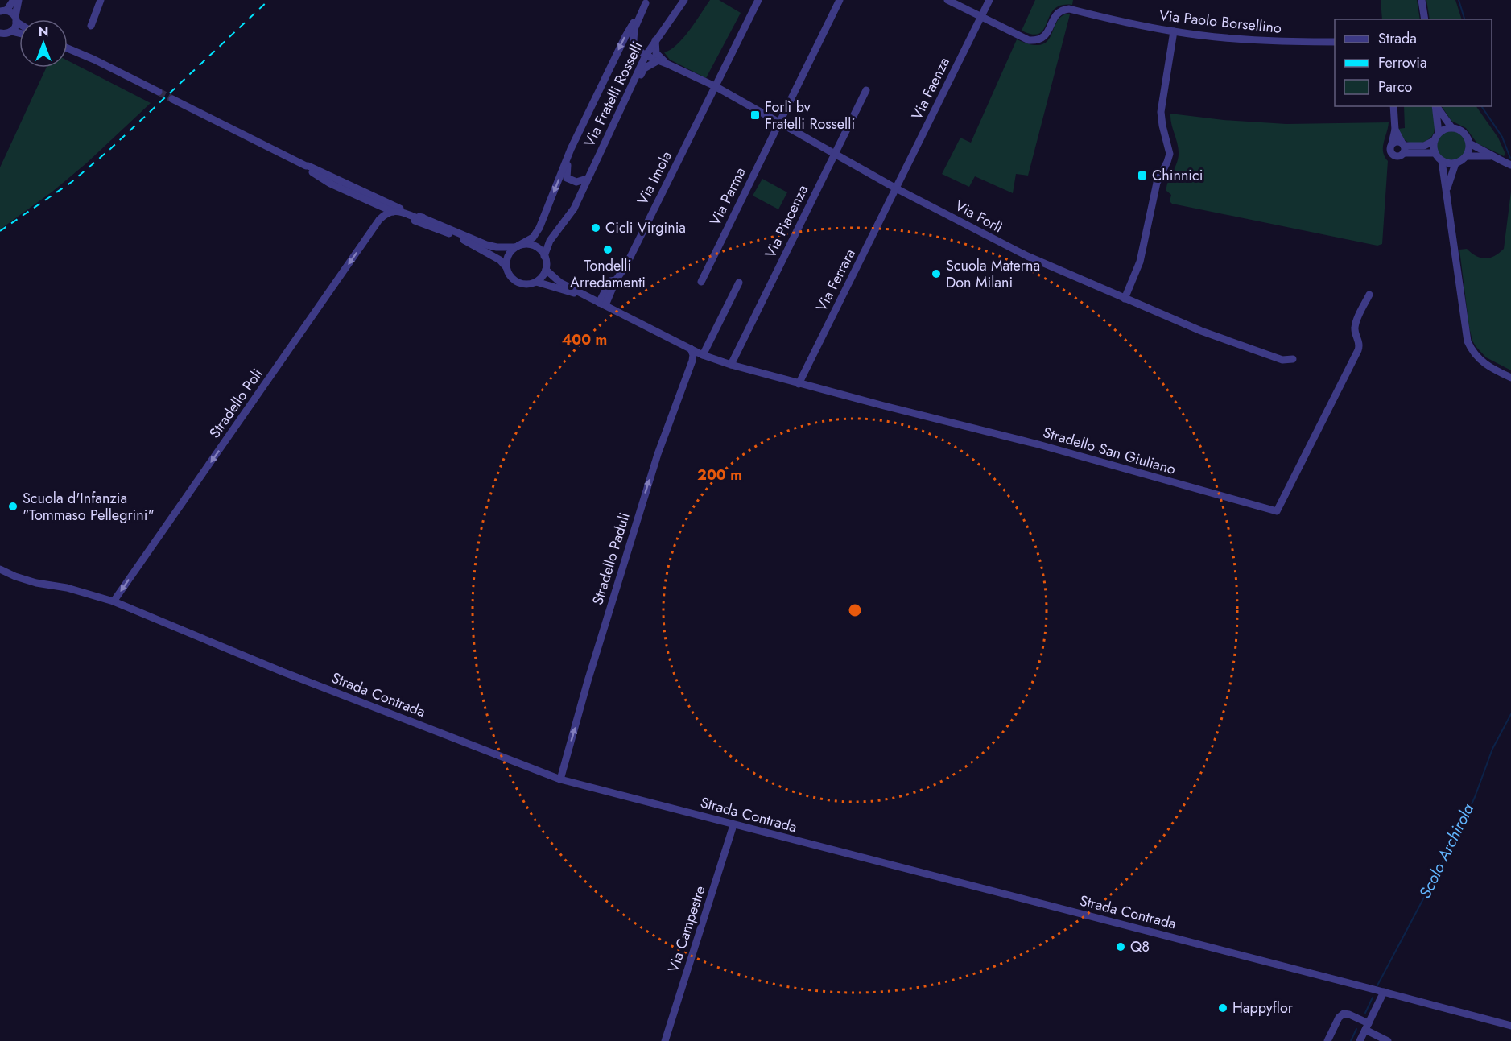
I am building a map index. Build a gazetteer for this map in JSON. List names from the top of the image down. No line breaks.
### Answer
{"streets":{"street":["Via Paolo Borsellino","Via Faenza","Via Fratelli Rosselli","Via Imola","Via Parma","Via Forlì","Via Piacenza","Via Ferrara","Stradello Poli","Stradello San Giuliano","Stradello Paduli","Strada Contrada","Via Campestre"]},"crossings":[["Via Paolo Borsellino","Via Faenza"],["Via Faenza","Via Forlì"],["Via Faenza","Via Ferrara"],["Via Fratelli Rosselli","Via Forlì"],["Via Fratelli Rosselli","Stradello San Giuliano"],["Via Imola","Via Forlì"],["Via Imola","Stradello San Giuliano"],["Via Parma","Via Forlì"],["Via Forlì","Via Piacenza"],["Via Forlì","Via Ferrara"],["Via Piacenza","Stradello San Giuliano"],["Via Ferrara","Stradello San Giuliano"],["Stradello Poli","Strada Contrada"],["Stradello San Giuliano","Stradello Paduli"],["Stradello Paduli","Strada Contrada"],["Strada Contrada","Via Campestre"]],"one_way":["Stradello Poli","Stradello Paduli"],"water":["Scolo Archirola"],"places":{"transit":["Forlì bv Fratelli Rosselli","Chinnici"],"other":["Cicli Virginia","Tondelli Arredamenti","Scuola Materna Don Milani","Scuola d'Infanzia \"Tommaso Pellegrini\"","Q8","Happyflor"]},"legend":["Strada","Ferrovia","Parco"],"north":"top","rings":["400 m","200 m"]}
